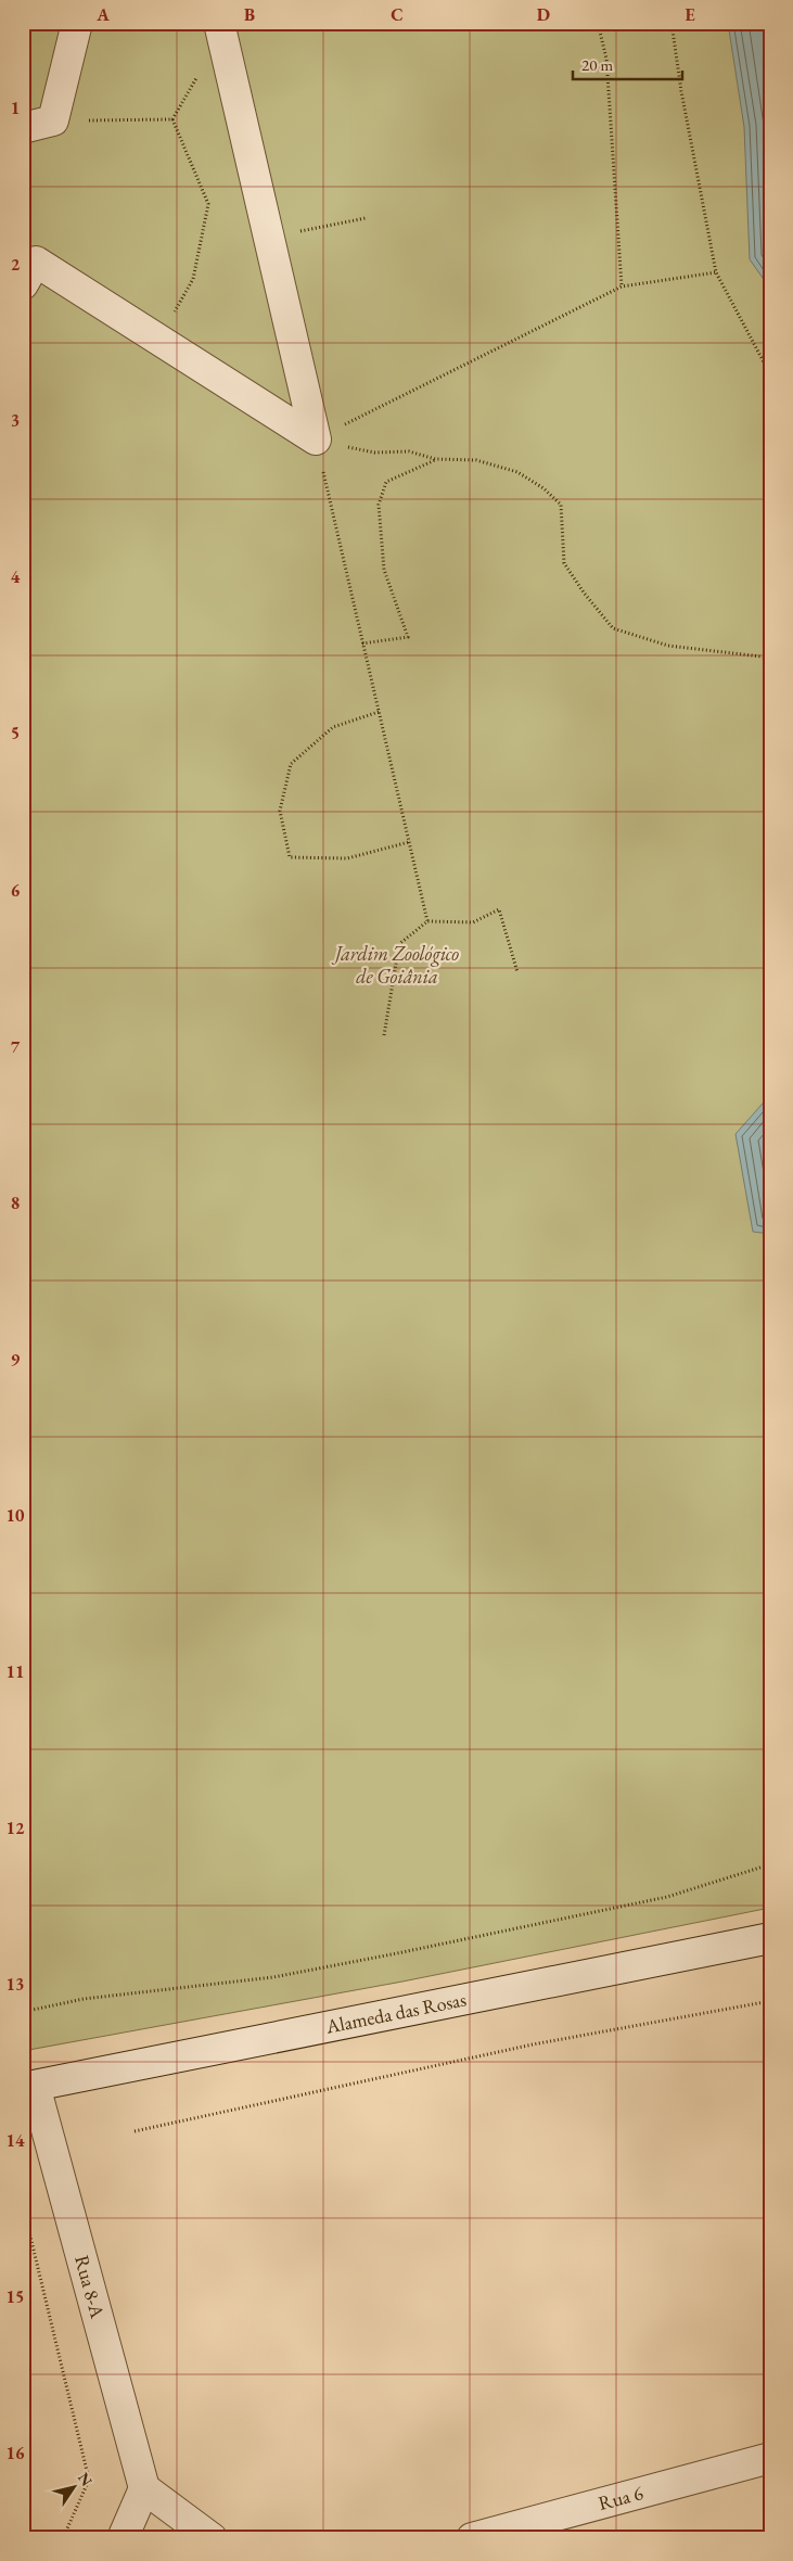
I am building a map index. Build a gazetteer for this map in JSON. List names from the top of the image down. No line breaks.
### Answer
{"streets":{"street":["Alameda das Rosas","Rua 8-A","Rua 6"]},"crossings":[["Alameda das Rosas","Rua 8-A"]],"parks":["Jardim Zoológico de Goiânia"],"scale_bar":"20 m","north":"top right","grid":{"columns":["A","B","C","D","E"],"rows":["1","2","3","4","5","6","7","8","9","10","11","12","13","14","15","16"]}}
